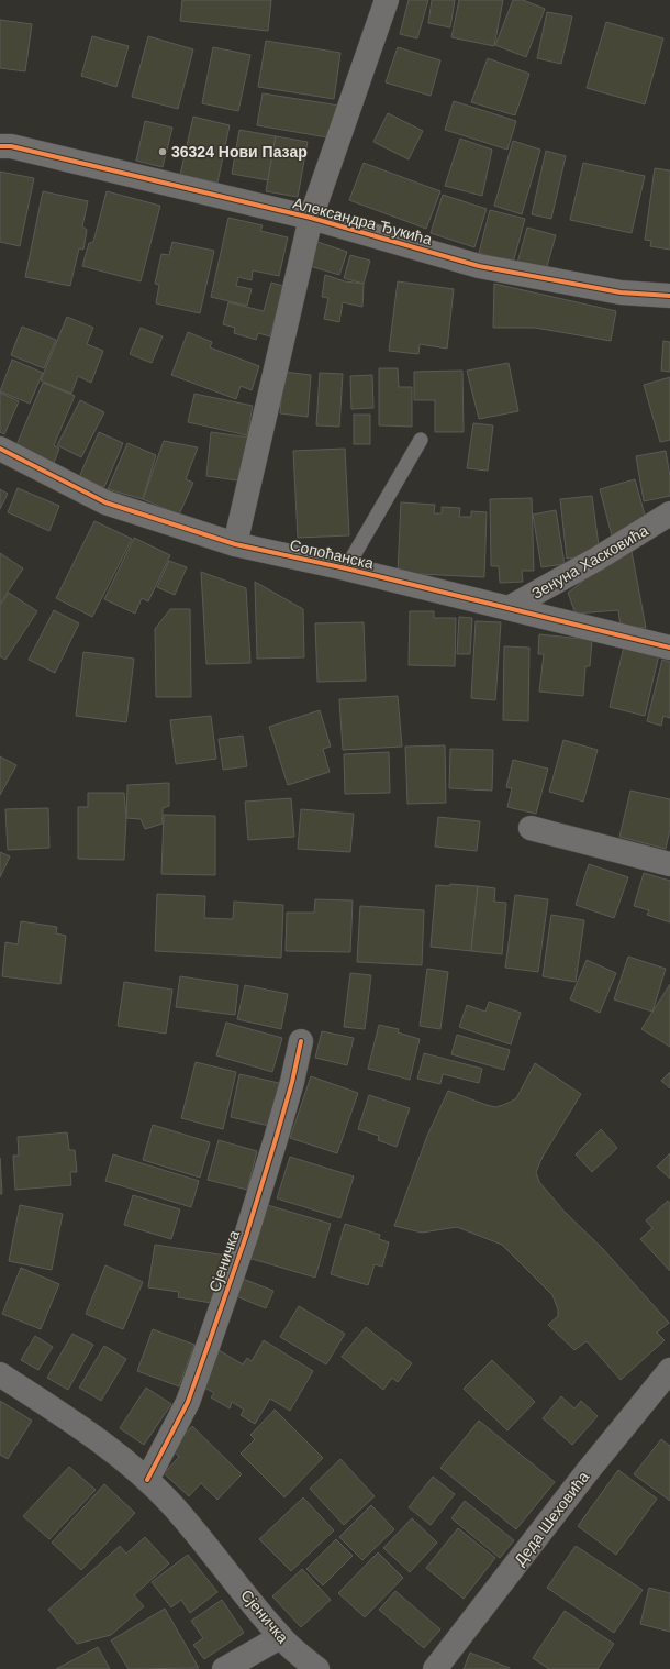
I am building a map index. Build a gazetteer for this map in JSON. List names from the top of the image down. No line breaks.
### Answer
{"streets":{"main road":["Сјеничка","Деда Шеховића"],"street":["Александра Ђукића","Сопоћанска","Зенуна Хасковића"]},"crossings":[["Сопоћанска","Зенуна Хасковића"]],"places":["36324 Нови Пазар"]}
